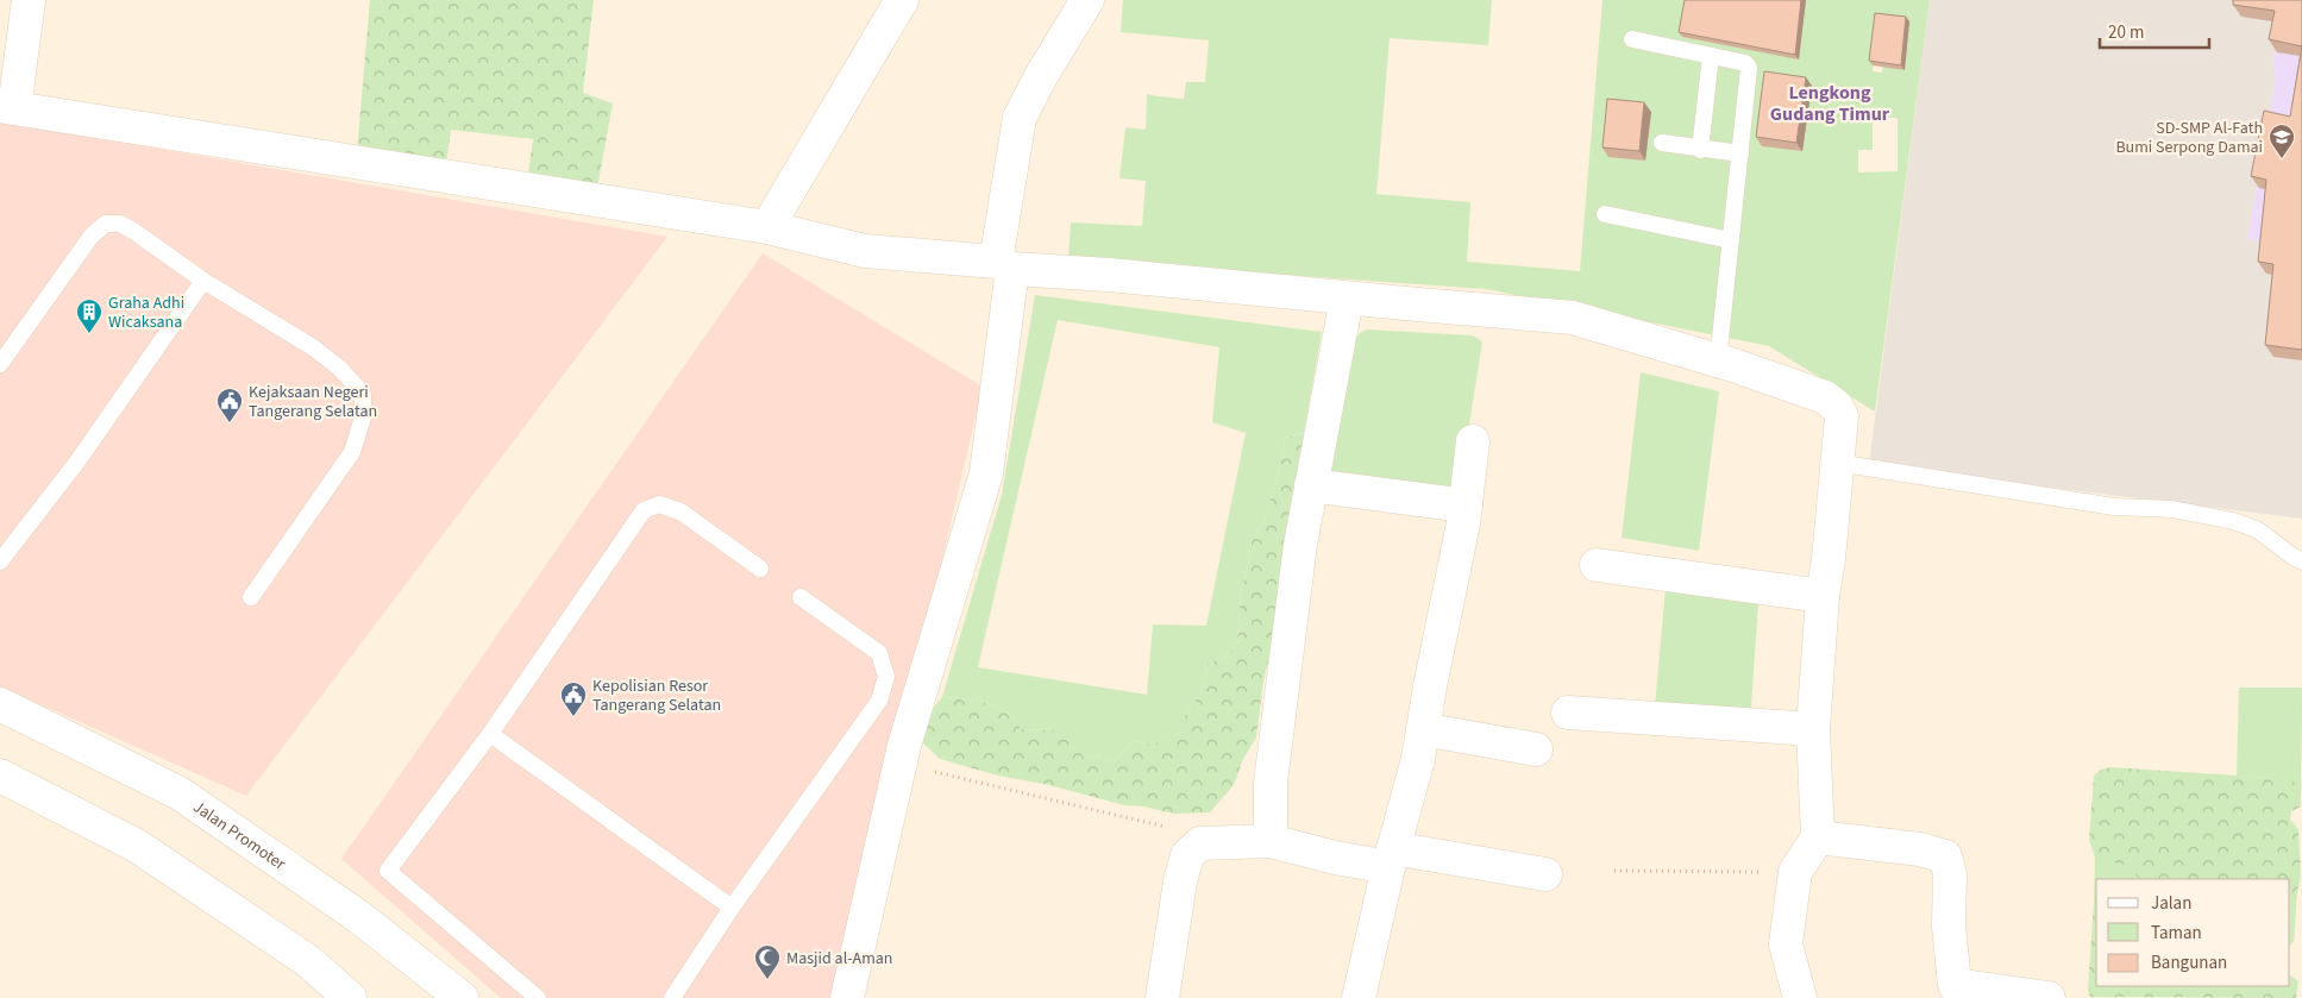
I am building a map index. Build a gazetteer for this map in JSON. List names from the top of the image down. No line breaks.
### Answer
{"streets":{"street":["Jalan Promoter"]},"districts":["Lengkong Gudang Timur"],"places":{"school or university":["SD-SMP Al-Fath Bumi Serpong Damai"],"building":["Graha Adhi Wicaksana"],"public building":["Kejaksaan Negeri Tangerang Selatan","Kepolisian Resor Tangerang Selatan"],"mosque":["Masjid al-Aman"]},"legend":["Jalan","Taman","Bangunan"],"scale_bar":"20 m"}
